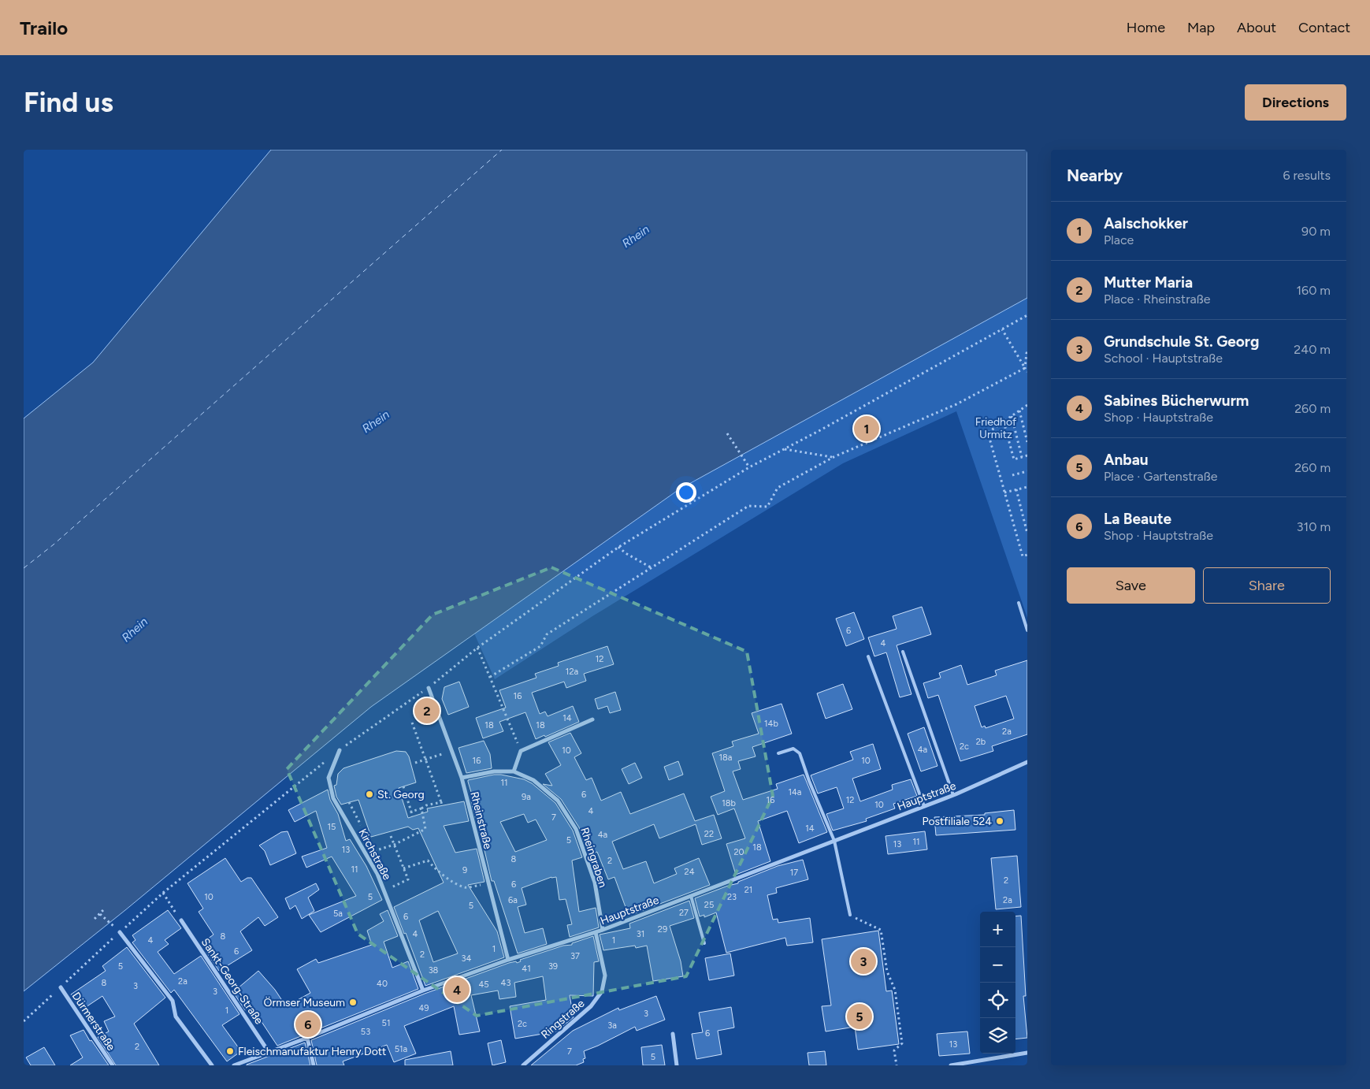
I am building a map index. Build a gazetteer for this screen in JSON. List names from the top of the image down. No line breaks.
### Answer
{"streets":{"street":["Hauptstraße","Rheinstraße","Kirchstraße","Rheingraben","Sankt-Georg-Straße","Ringstraße","Dürmerstraße"]},"crossings":[["Hauptstraße","Rheinstraße"],["Hauptstraße","Kirchstraße"],["Hauptstraße","Rheingraben"],["Hauptstraße","Sankt-Georg-Straße"],["Hauptstraße","Ringstraße"],["Rheinstraße","Rheingraben"]],"water":["Rhein"],"parks":["Friedhof Urmitz"],"places":["St. Georg","Postfiliale 524","Örmser Museum","Fleischmanufaktur Henry Dott"],"house_numbers":["6","4","12","12a","16","14","14b","18","18","2a","2b","2c","4a","10","18a","16","10","11","14a","6","9a","16","12","18b","10","4","7","15","14","22","4a","5","11","13","18","13","20","8","2","11","9","24","17","2","6","21","10","5","23","6a","2a","25","5","27","5a","6","29","4","31","8","4","1","1","6","2","37","34","5","39","41","38","2a","8","43","40","45","3","3","49","1","3","51","2c","3a","53","6","13","2","51a","7","5"],"page":{"header":"Trailo","nav":["Home","Map","About","Contact"],"buttons":["Directions",["Save","Share"]],"title":"Find us","heading":["Nearby","6 results"],"list":[{"mark":"1","name":"Aalschokker","note":"Place","value":"90 m"},{"mark":"2","name":"Mutter Maria","note":"Place · Rheinstraße","value":"160 m"},{"mark":"3","name":"Grundschule St. Georg","note":"School · Hauptstraße","value":"240 m"},{"mark":"4","name":"Sabines Bücherwurm","note":"Shop · Hauptstraße","value":"260 m"},{"mark":"5","name":"Anbau","note":"Place · Gartenstraße","value":"260 m"},{"mark":"6","name":"La Beaute","note":"Shop · Hauptstraße","value":"310 m"}],"pins":["1","2","3","4","5","6"],"map_buttons":["+","−"]}}
